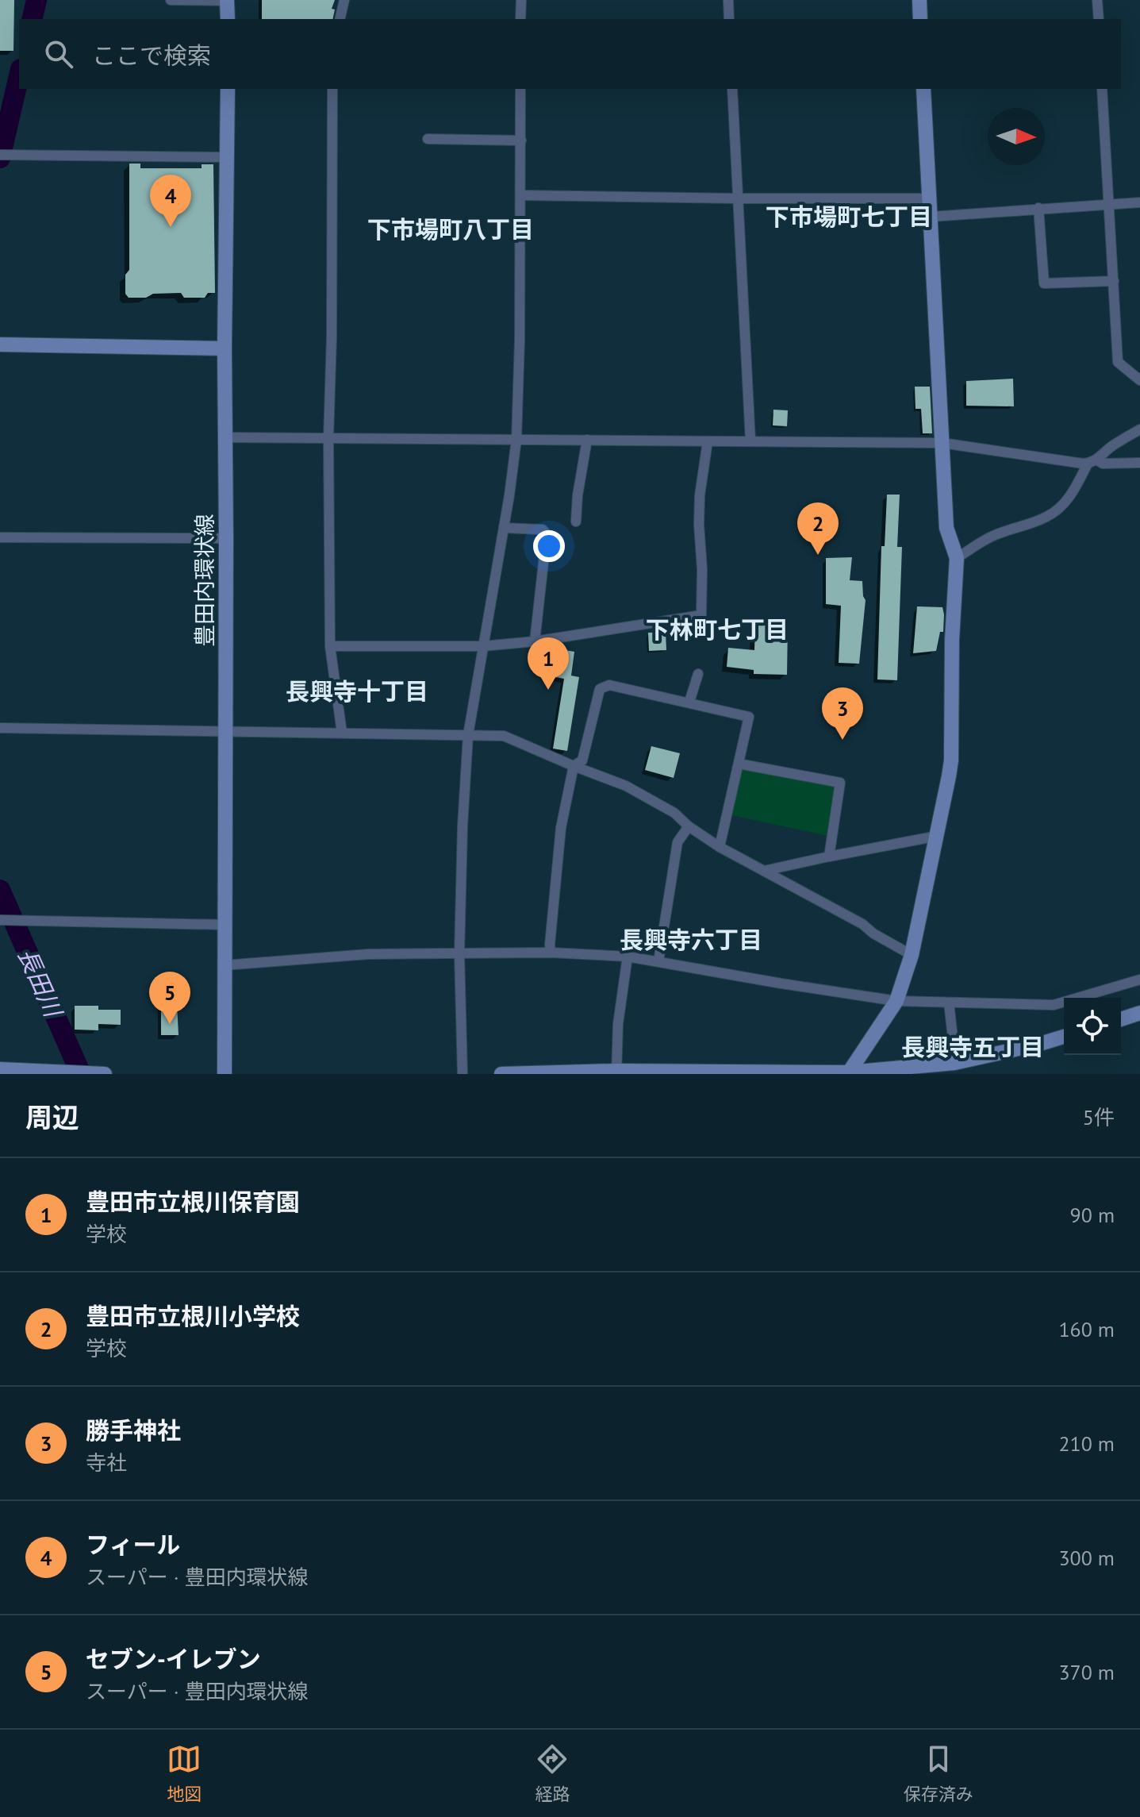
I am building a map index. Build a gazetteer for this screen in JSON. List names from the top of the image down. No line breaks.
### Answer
{"streets":{"street":["豊田内環状線"]},"districts":["下市場町七丁目","下市場町八丁目","下林町七丁目","長興寺十丁目","長興寺六丁目","長興寺五丁目"],"water":["長田川"],"north":"right","page":{"search":"ここで検索","pins":["4","2","1","3","5"],"heading":["周辺","5件"],"list":[{"mark":"1","name":"豊田市立根川保育園","note":"学校","value":"90 m"},{"mark":"2","name":"豊田市立根川小学校","note":"学校","value":"160 m"},{"mark":"3","name":"勝手神社","note":"寺社","value":"210 m"},{"mark":"4","name":"フィール","note":"スーパー · 豊田内環状線","value":"300 m"},{"mark":"5","name":"セブン-イレブン","note":"スーパー · 豊田内環状線","value":"370 m"}],"nav":["地図","経路","保存済み"]}}
